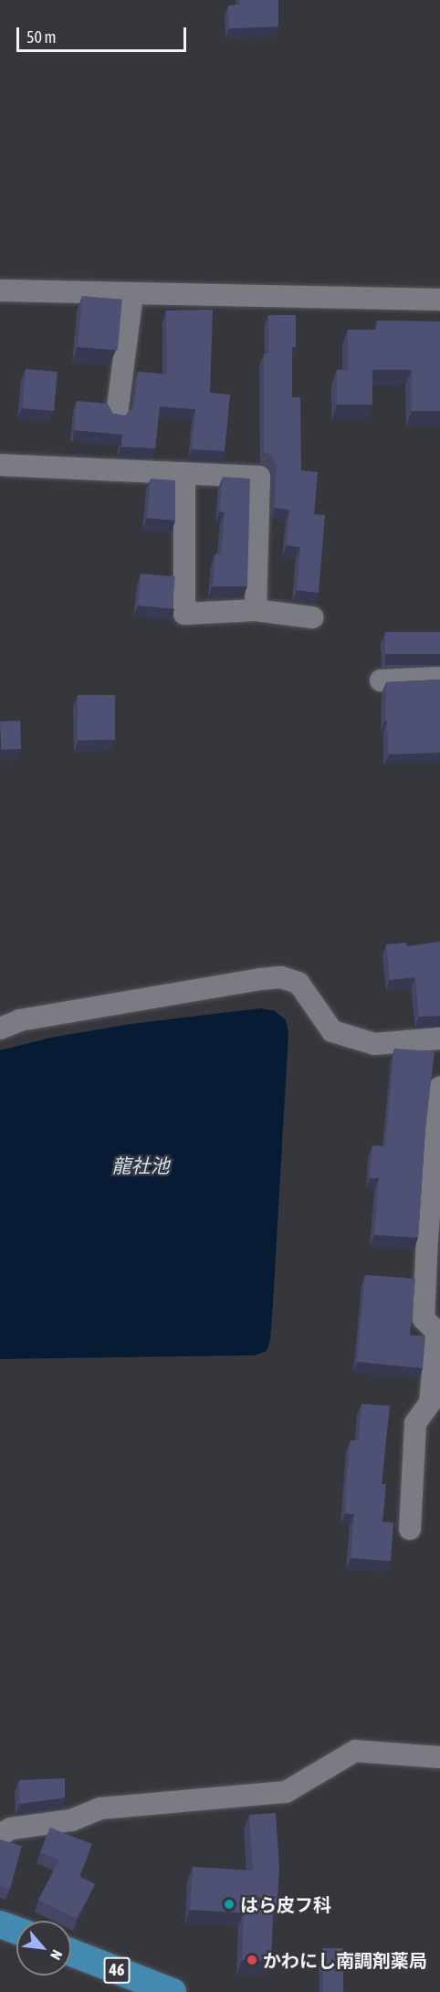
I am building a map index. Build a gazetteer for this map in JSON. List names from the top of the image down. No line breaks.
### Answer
{"streets":{"main road":["46"]},"water":["龍社池"],"places":["はら皮フ科","かわにし南調剤薬局"],"scale_bar":"50 m","north":"bottom right"}
